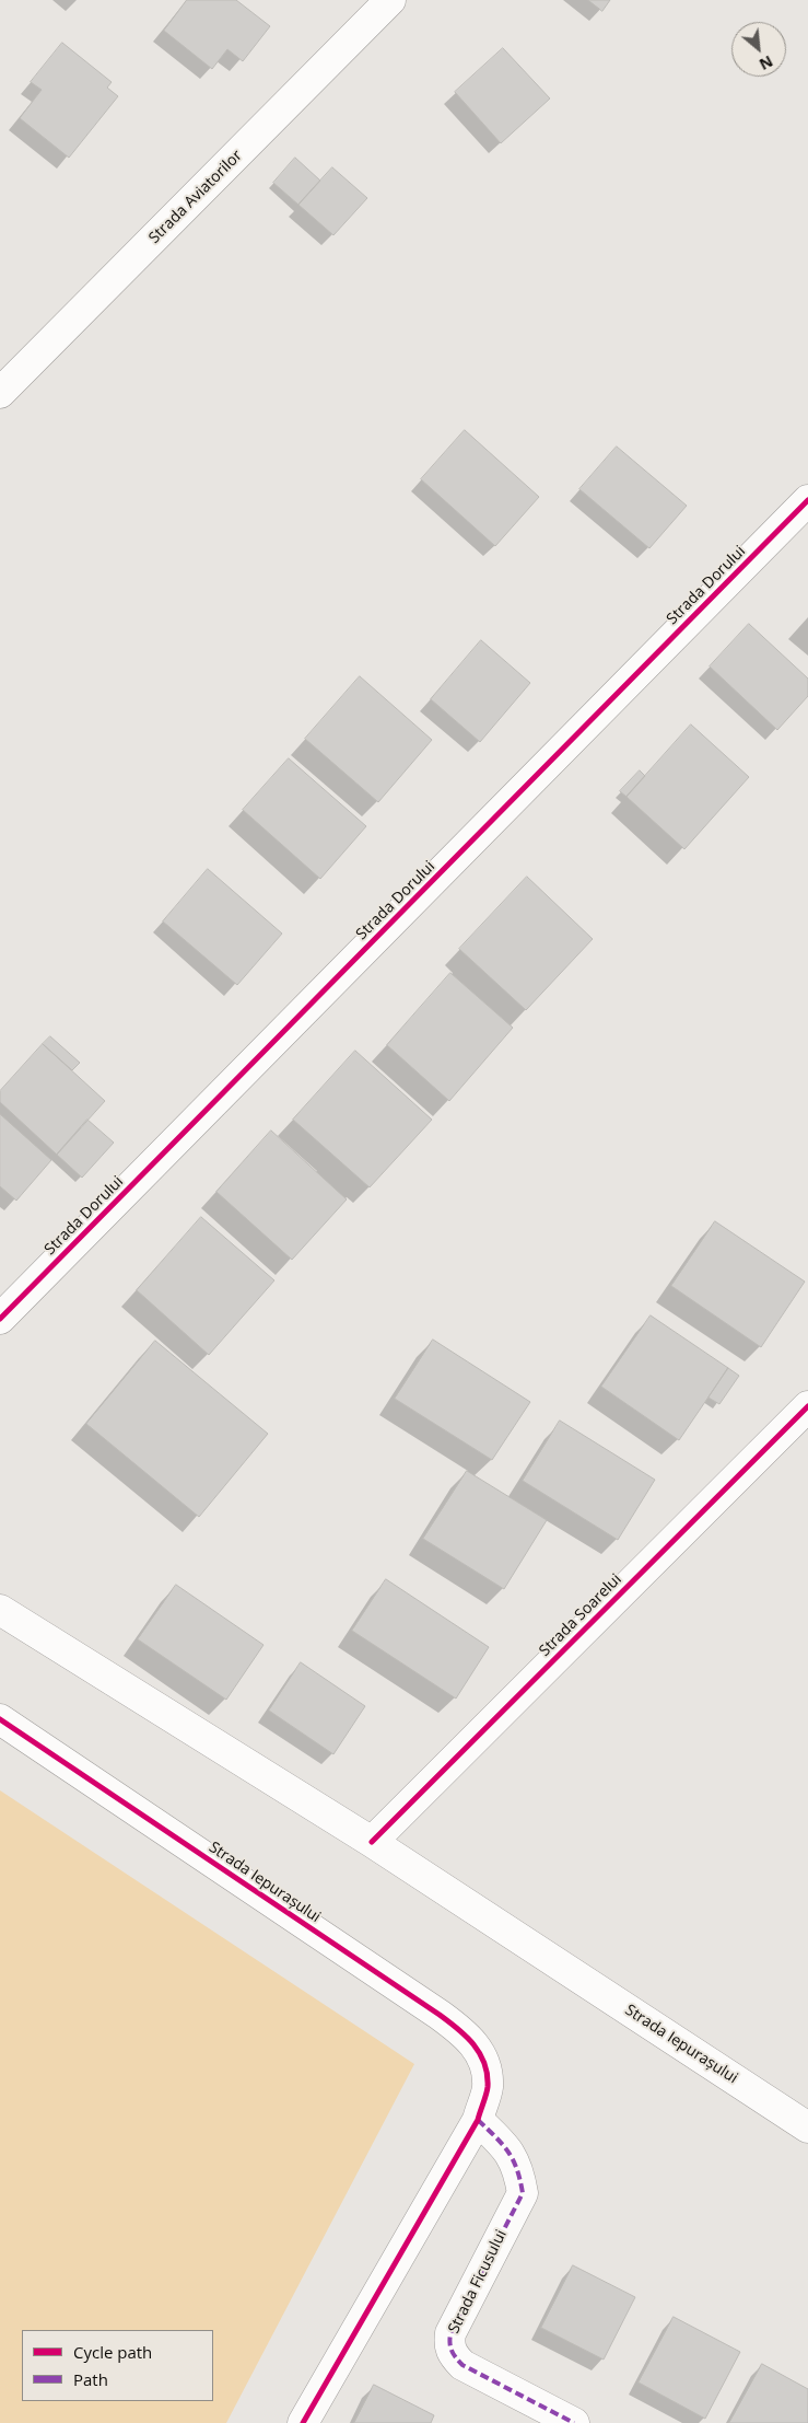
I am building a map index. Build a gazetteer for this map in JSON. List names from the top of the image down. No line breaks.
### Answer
{"streets":{"street":["Strada Aviatorilor","Strada Dorului","Strada Soarelui","Strada Iepurașului","Strada Ficusului"]},"crossings":[["Strada Soarelui","Strada Iepurașului"],["Strada Iepurașului","Strada Ficusului"]],"legend":["Cycle path","Path"],"north":"bottom right"}
